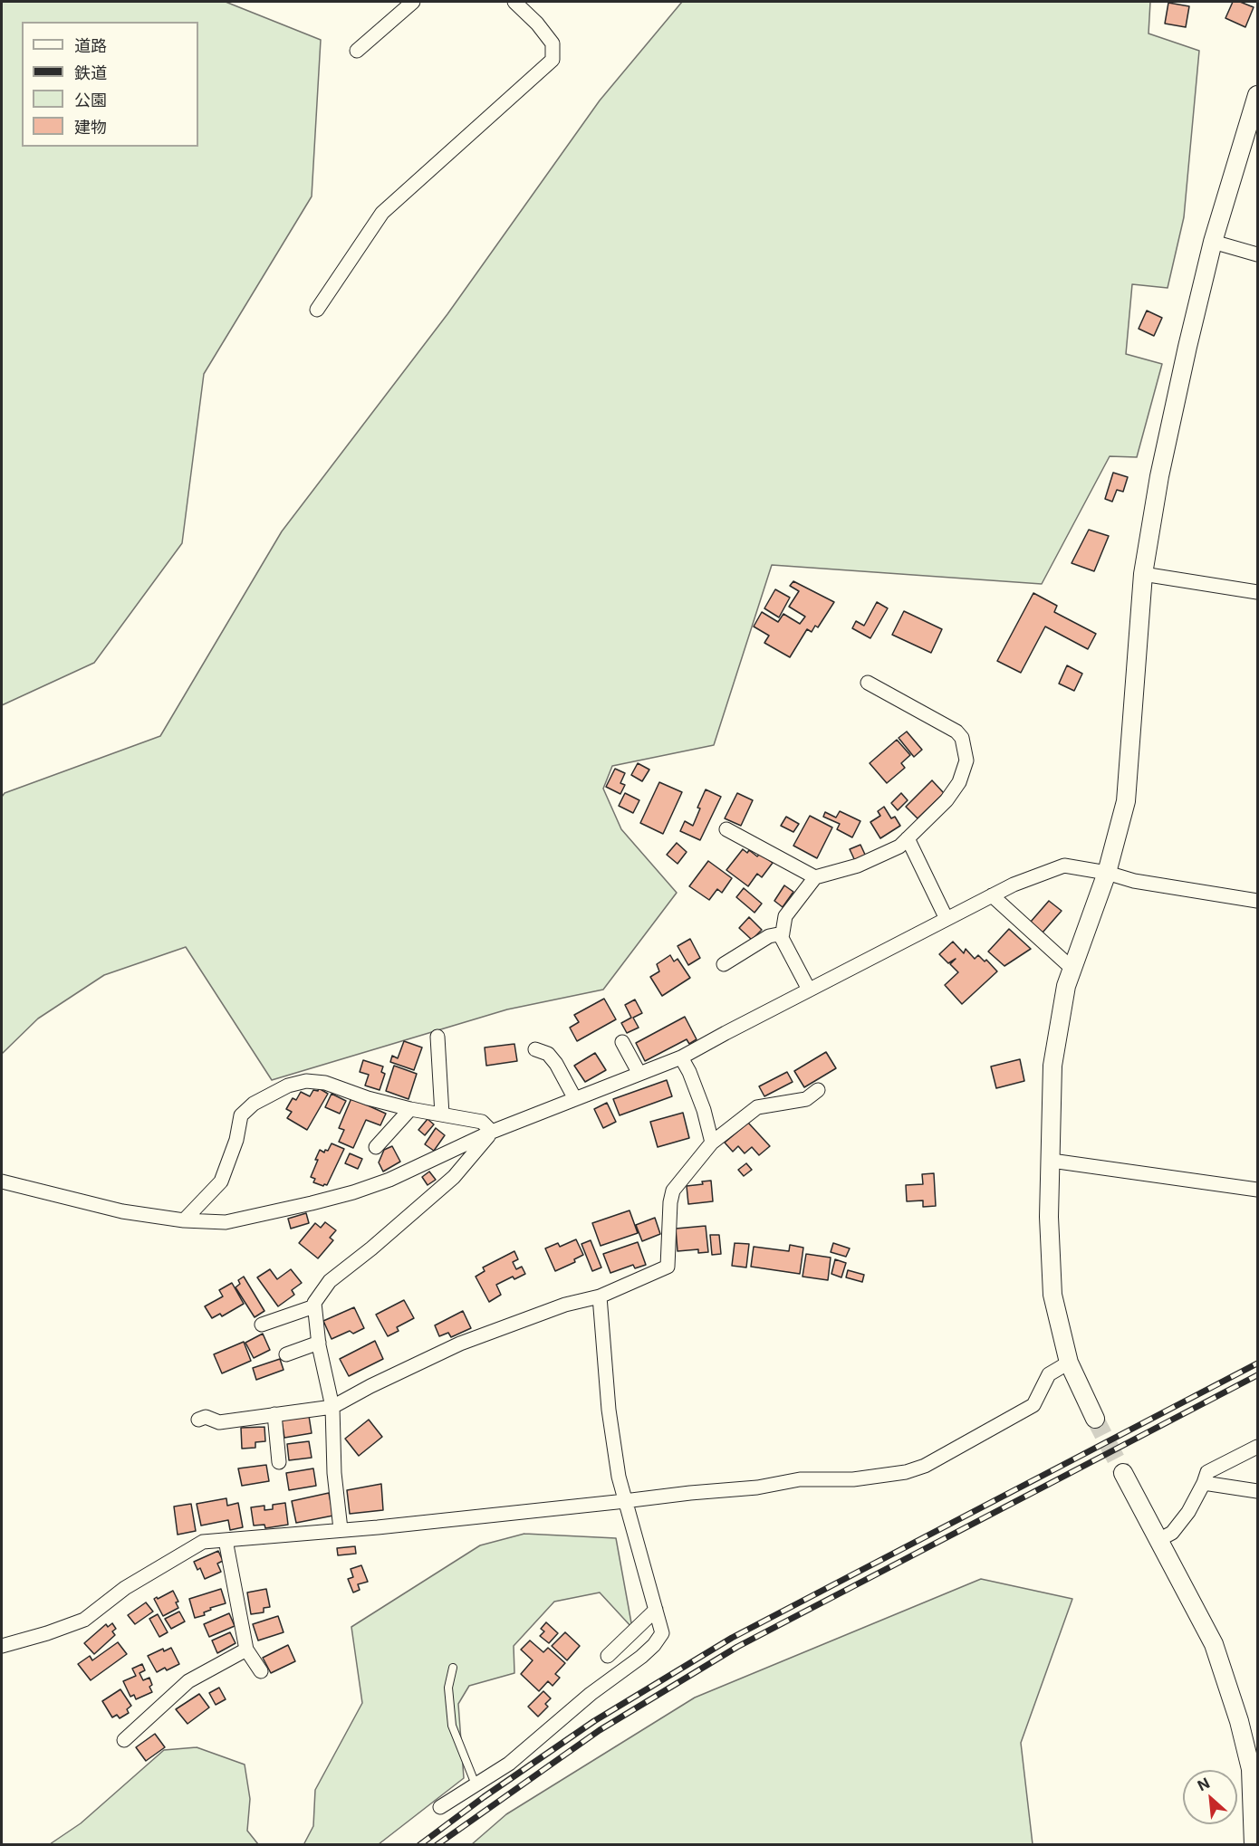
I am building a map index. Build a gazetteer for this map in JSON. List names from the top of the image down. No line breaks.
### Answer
{"legend":["道路","鉄道","公園","建物"],"north":"top left"}
